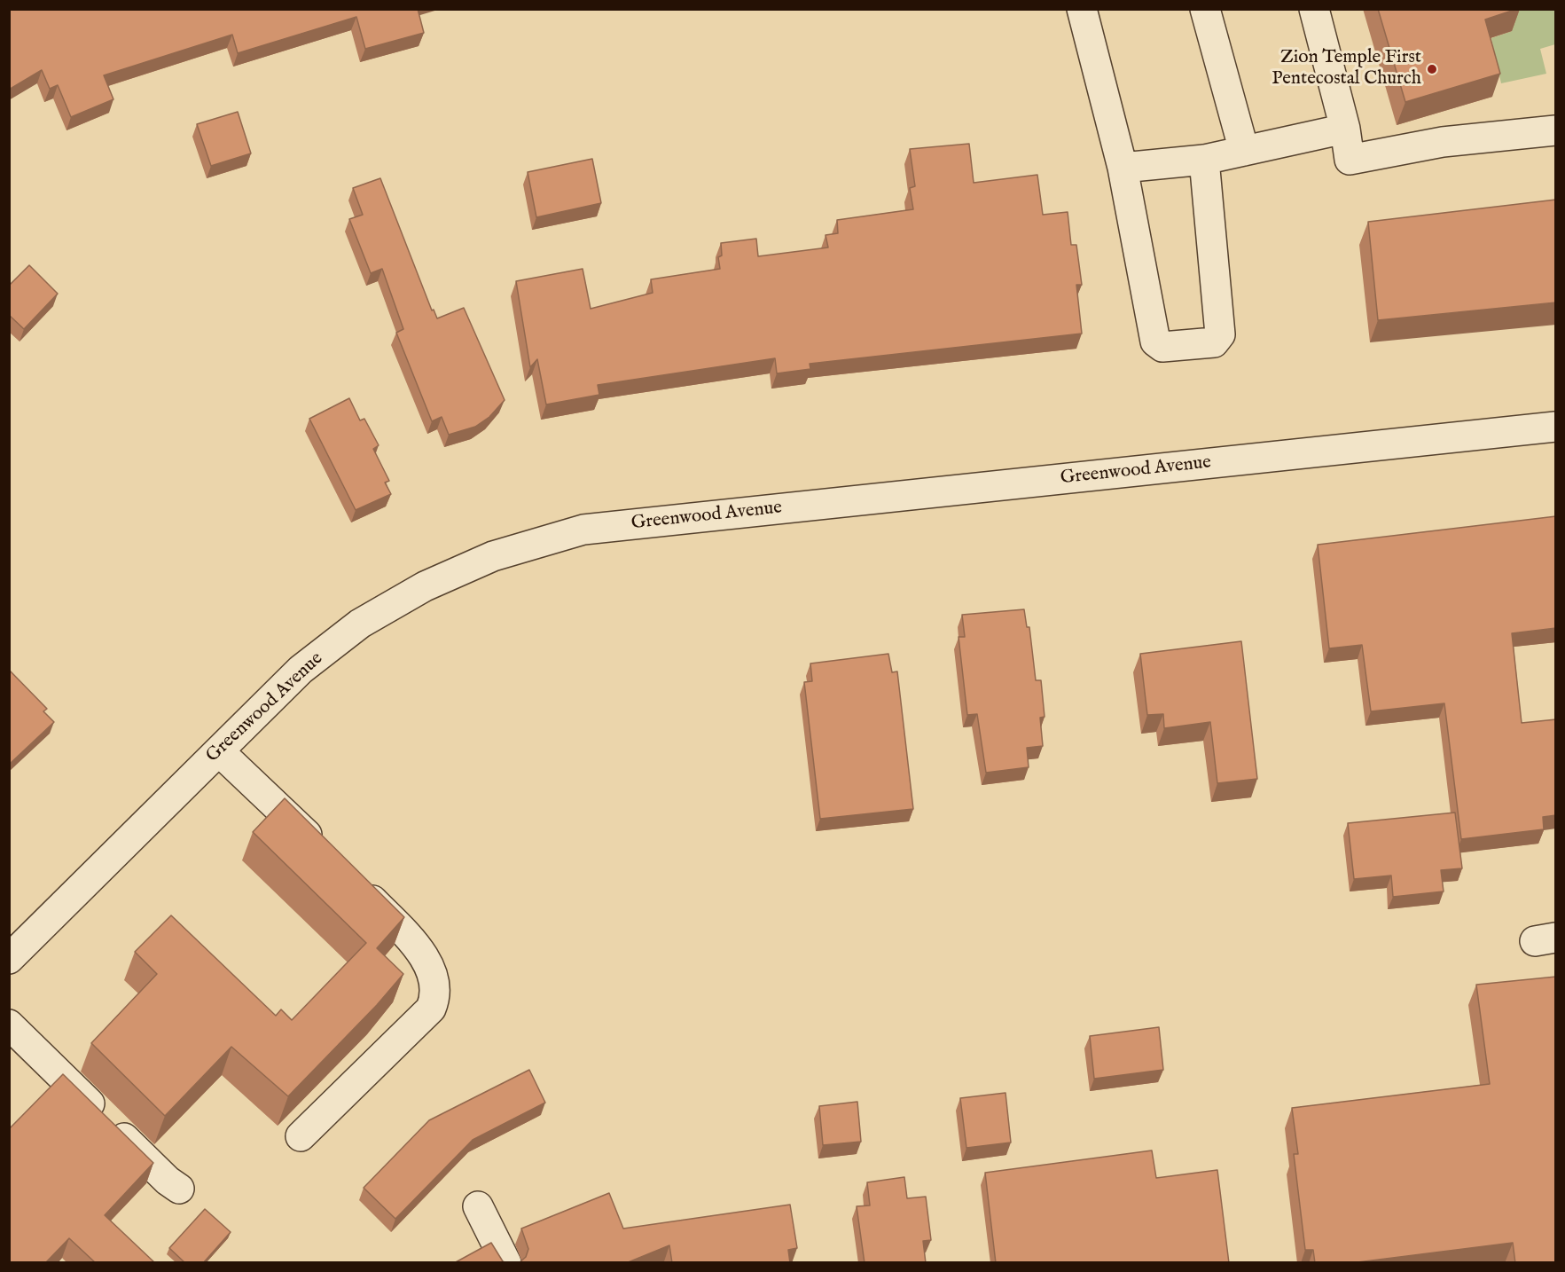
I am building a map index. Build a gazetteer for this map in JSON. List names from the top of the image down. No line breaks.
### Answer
{"streets":{"street":["Greenwood Avenue"]},"places":["Zion Temple First Pentecostal Church"]}
